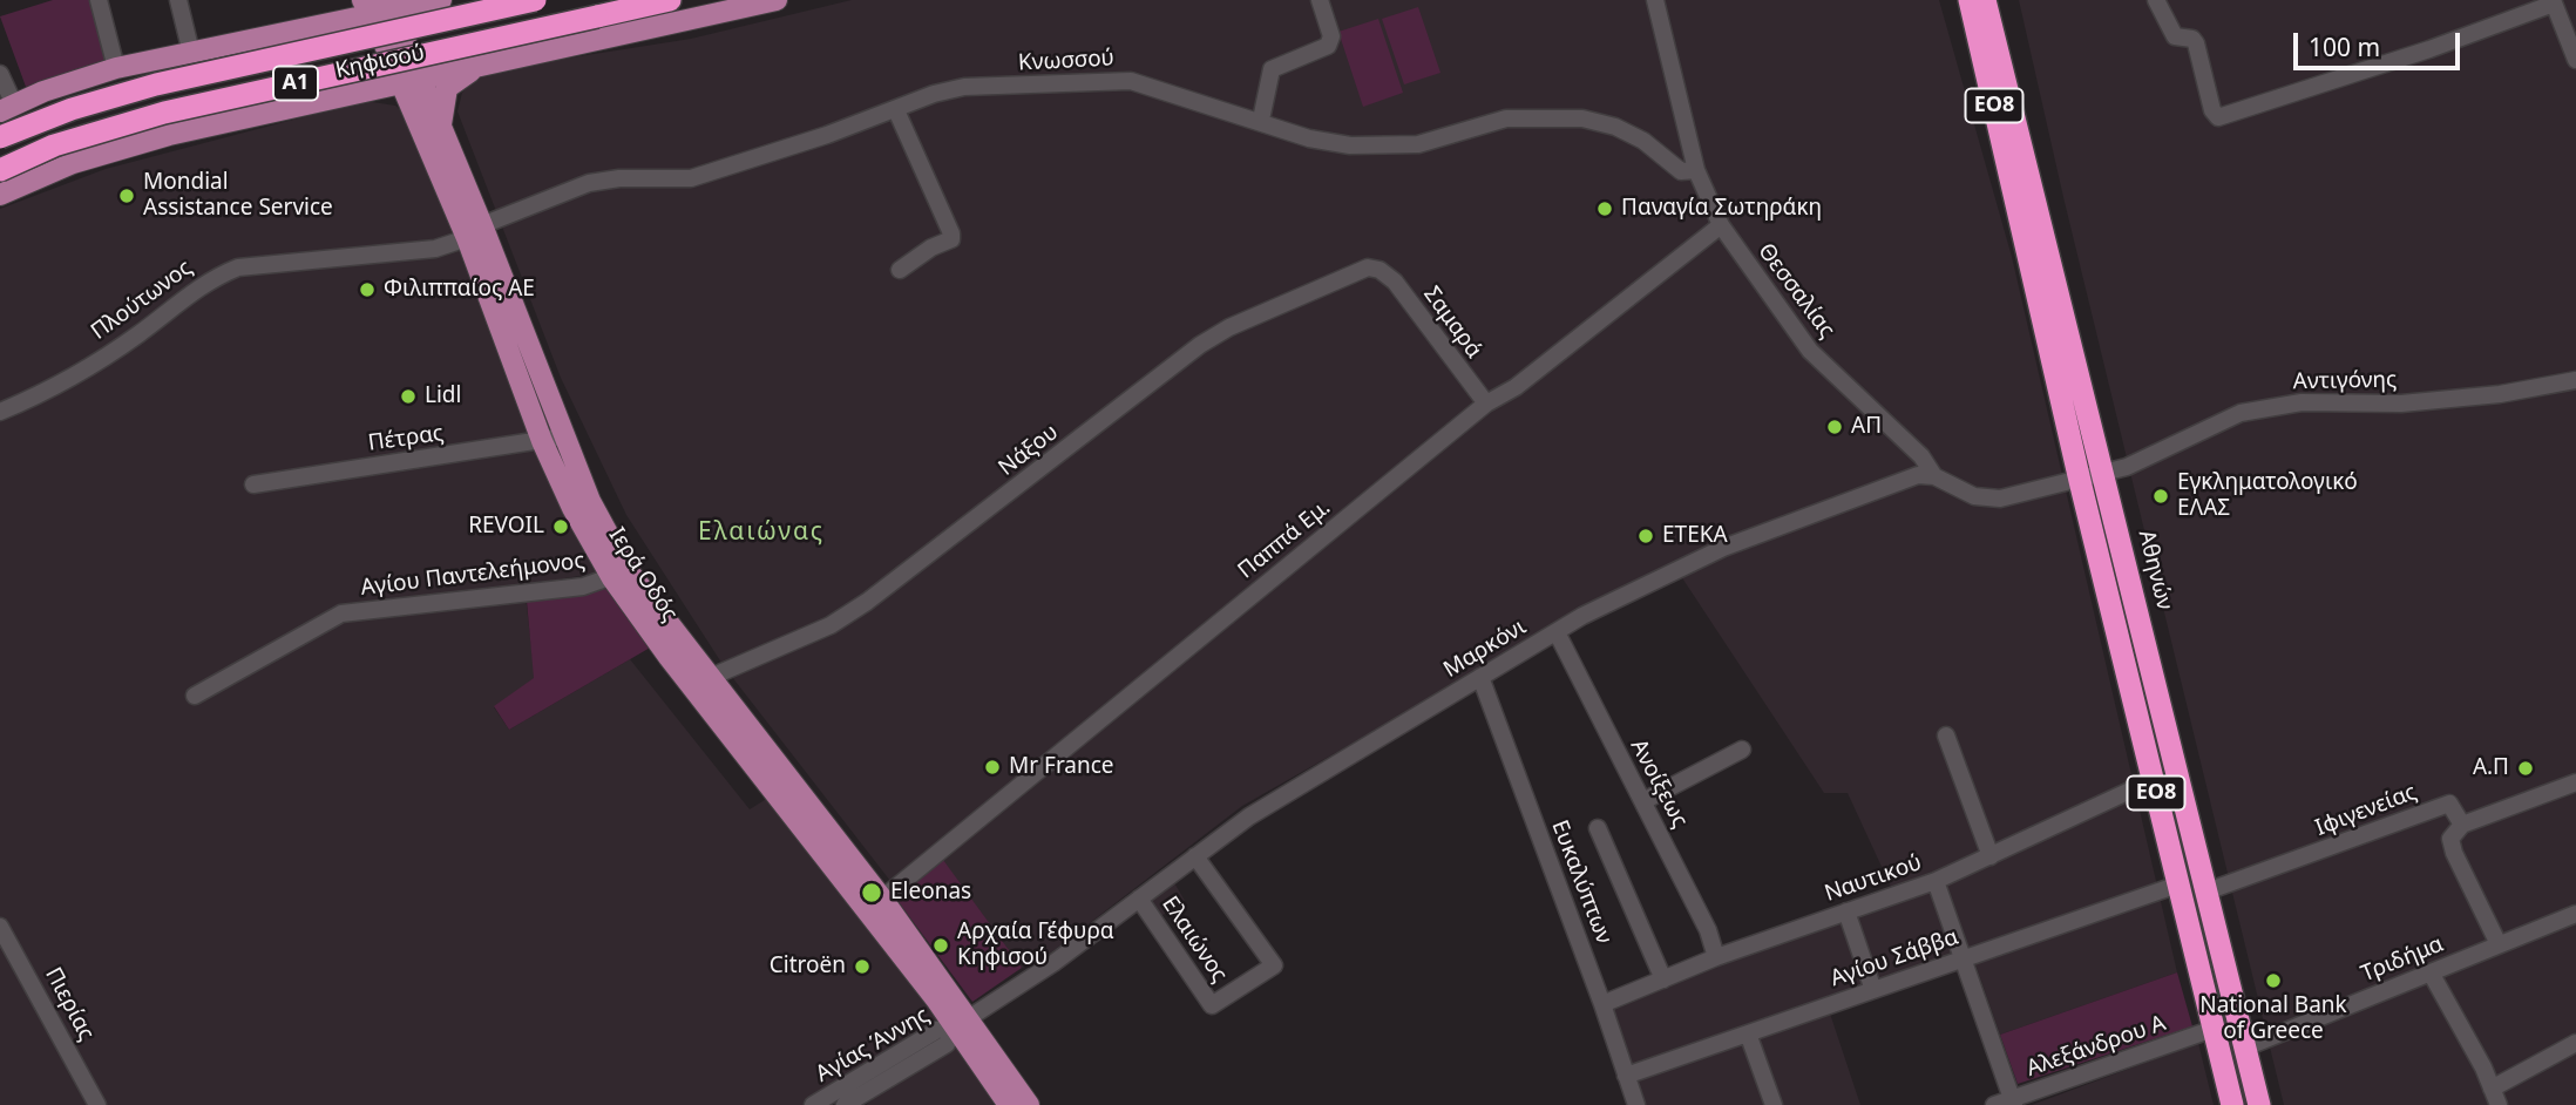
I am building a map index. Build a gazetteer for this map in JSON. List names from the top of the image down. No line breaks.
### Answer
{"streets":{"highway":["Α1","ΕΟ8","Αθηνών"],"main road":["Κηφισού","Ιερά Οδός"],"street":["Κνωσσού","Θεσσαλίας","Πλούτωνος","Σαμαρά","Αντιγόνης","Πέτρας","Νάξου","Παππά Εμ.","Αγίου Παντελεήμονος","Μαρκόνι","Ανοίξεως","Ιφιγενείας","Ναυτικού","Ευκαλύπτων","Ελαιώνος","Αγίου Σάββα","Τριδήμα","Πιερίας","Αγίας Άννης","Αλεξάνδρου Α"]},"crossings":[["Κνωσσού","Θεσσαλίας"],["Κνωσσού","Πλούτωνος"],["Κνωσσού","Ιερά Οδός"],["Κηφισού","Ιερά Οδός"],["ΕΟ8","Αντιγόνης"],["ΕΟ8","Ναυτικού"],["ΕΟ8","Αγίου Σάββα"],["ΕΟ8","Αλεξάνδρου Α"],["Θεσσαλίας","Παππά Εμ."],["Θεσσαλίας","Μαρκόνι"],["Πλούτωνος","Ιερά Οδός"],["Σαμαρά","Νάξου"],["Σαμαρά","Παππά Εμ."],["Αντιγόνης","Αθηνών"],["Πέτρας","Ιερά Οδός"],["Νάξου","Ιερά Οδός"],["Παππά Εμ.","Ιερά Οδός"],["Αθηνών","Ιφιγενείας"],["Αθηνών","Τριδήμα"],["Αγίου Παντελεήμονος","Ιερά Οδός"],["Ιερά Οδός","Μαρκόνι"],["Ιερά Οδός","Αγίας Άννης"],["Μαρκόνι","Ανοίξεως"],["Μαρκόνι","Ευκαλύπτων"],["Μαρκόνι","Ελαιώνος"],["Μαρκόνι","Αγίας Άννης"],["Ανοίξεως","Ναυτικού"],["Ναυτικού","Ευκαλύπτων"],["Ευκαλύπτων","Αγίου Σάββα"]],"districts":["Ελαιώνας"],"places":["Mondial Assistance Service","Παναγία Σωτηράκη","Φιλιππαίος ΑΕ","Lidl","ΑΠ","Εγκληματολογικό ΕΛΑΣ","REVOIL","ΕΤΕΚΑ","Mr France","Α.Π","Eleonas","Αρχαία Γέφυρα Κηφισού","Citroën","National Bank of Greece"],"scale_bar":"100 m"}
